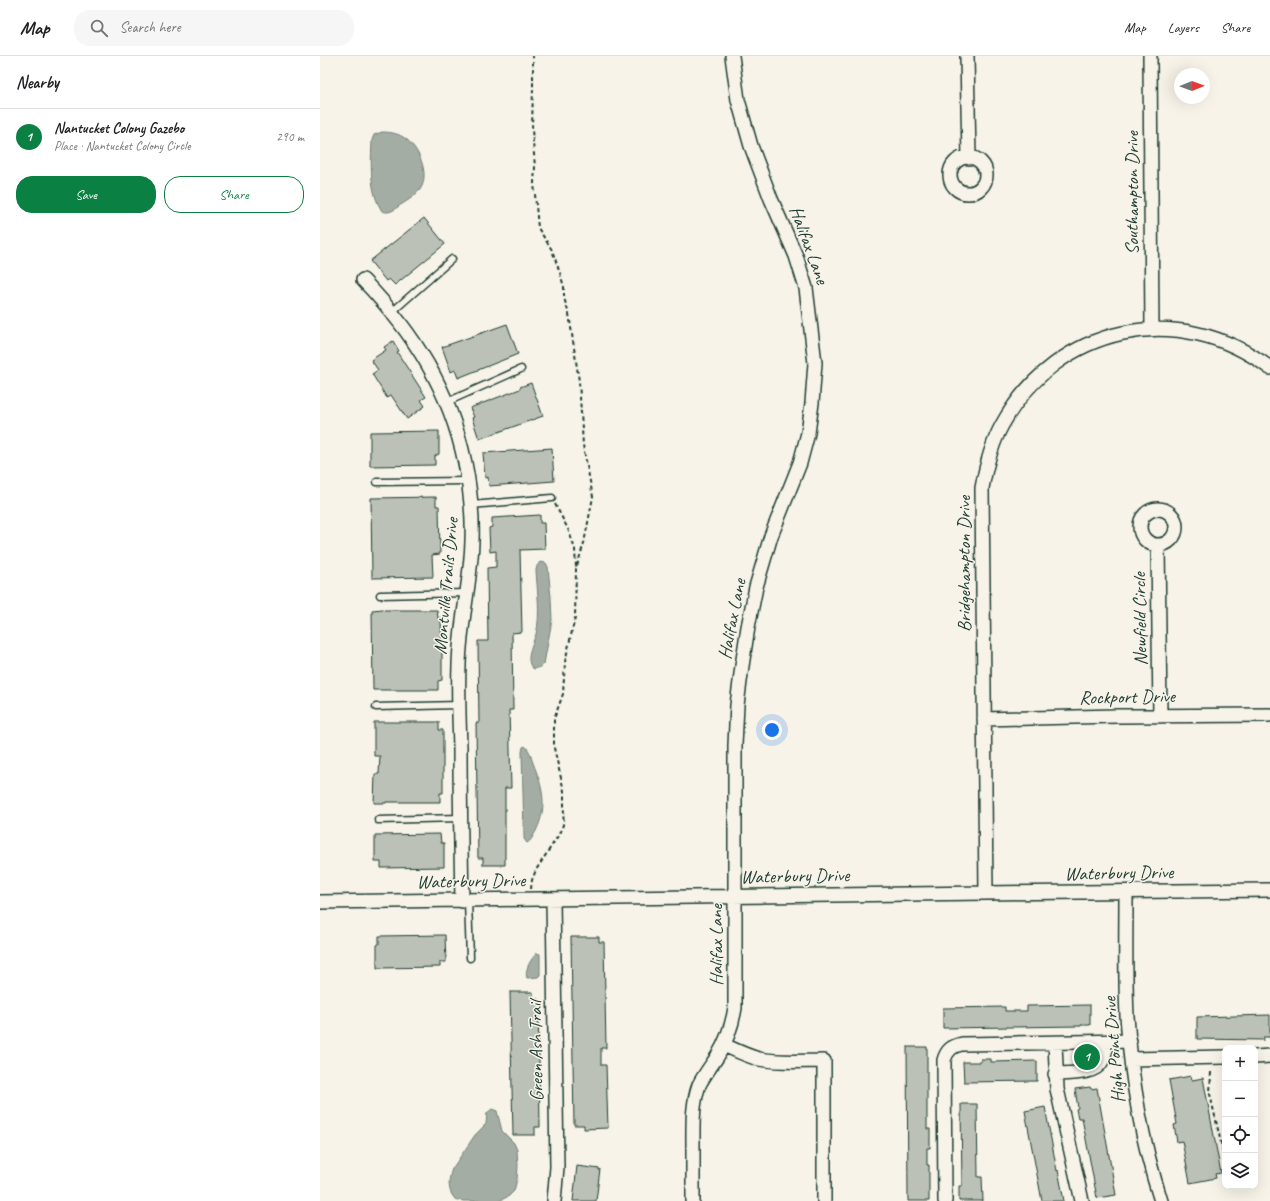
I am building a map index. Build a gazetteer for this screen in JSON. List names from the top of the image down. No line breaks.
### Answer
{"streets":{"street":["Southampton Drive","Halifax Lane","Bridgehampton Drive","Montville Trails Drive","Newfield Circle","Rockport Drive","Waterbury Drive","High Point Drive","Green Ash Trail"]},"crossings":[["Southampton Drive","Bridgehampton Drive"],["Halifax Lane","Waterbury Drive"],["Bridgehampton Drive","Rockport Drive"],["Bridgehampton Drive","Waterbury Drive"],["Montville Trails Drive","Waterbury Drive"],["Newfield Circle","Rockport Drive"],["Waterbury Drive","High Point Drive"],["Waterbury Drive","Green Ash Trail"]],"north":"right","page":{"header":"Map","search":"Search here","nav":["Map","Layers","Share"],"heading":"Nearby","list":[{"mark":"1","name":"Nantucket Colony Gazebo","note":"Place · Nantucket Colony Circle","value":"290 m"}],"buttons":["Save","Share"],"pins":"1","map_buttons":["+","−"]}}
